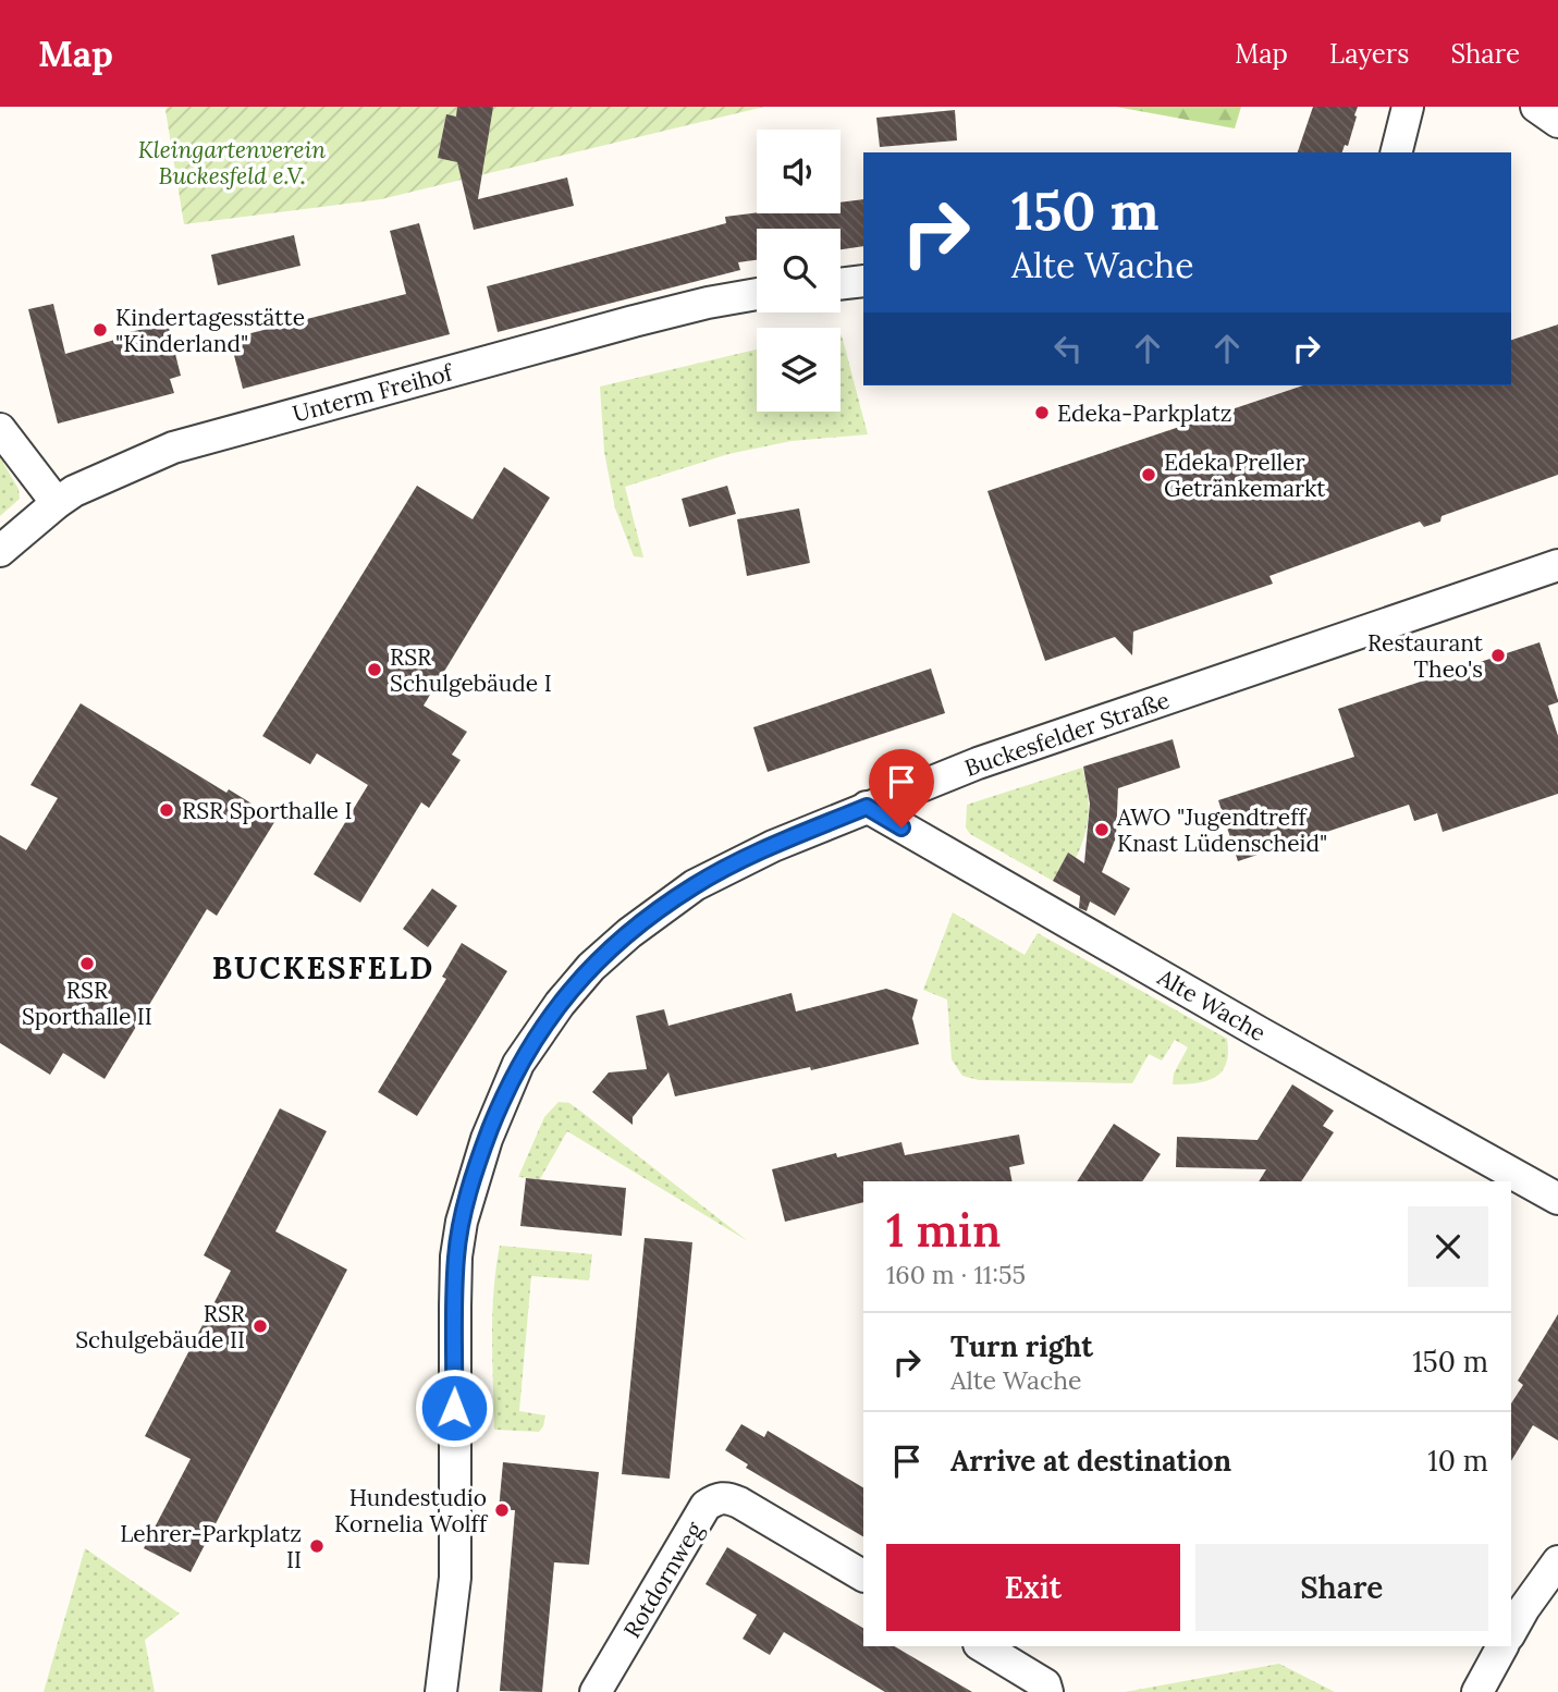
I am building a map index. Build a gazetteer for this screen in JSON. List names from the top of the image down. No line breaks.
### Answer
{"streets":{"street":["Unterm Freihof","Buckesfelder Straße","Alte Wache","Rotdornweg"]},"crossings":[["Buckesfelder Straße","Alte Wache"]],"districts":["BUCKESFELD"],"parks":["Kleingartenverein Buckesfeld e.V."],"places":["Kindertagesstätte \"Kinderland\"","Edeka-Parkplatz","Edeka Preller Getränkemarkt","Restaurant Theo's","RSR Schulgebäude I","RSR Sporthalle I","AWO \"Jugendtreff Knast Lüdenscheid\"","RSR Sporthalle II","RSR Schulgebäude II","Hundestudio Kornelia Wolff","Lehrer-Parkplatz II"],"page":{"header":"Map","nav":["Map","Layers","Share"],"turn":["150 m","Alte Wache"],"heading":["1 min","160 m · 11:55"],"list":[{"name":"Turn right","note":"Alte Wache","value":"150 m"},{"name":"Arrive at destination","value":"10 m"}],"buttons":["Exit","Share"]}}
